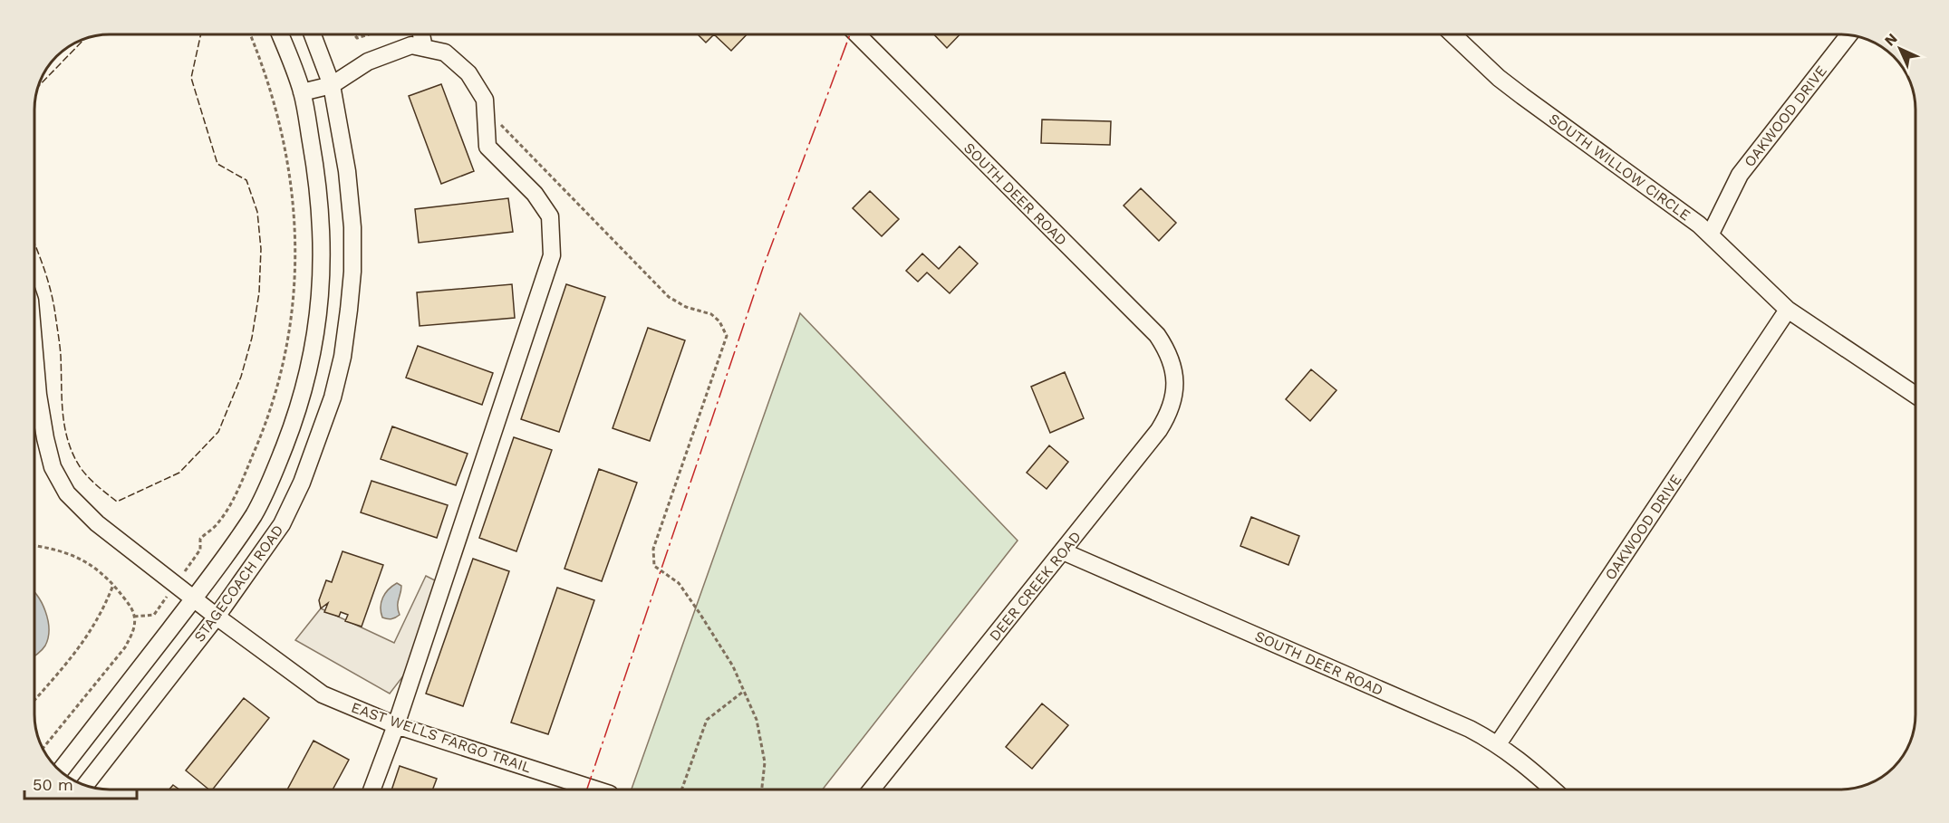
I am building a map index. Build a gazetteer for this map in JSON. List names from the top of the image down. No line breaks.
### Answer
{"streets":{"street":["OAKWOOD DRIVE","SOUTH WILLOW CIRCLE","SOUTH DEER ROAD","STAGECOACH ROAD","DEER CREEK ROAD","EAST WELLS FARGO TRAIL"]},"crossings":[["OAKWOOD DRIVE","SOUTH WILLOW CIRCLE"],["OAKWOOD DRIVE","SOUTH DEER ROAD"],["SOUTH DEER ROAD","DEER CREEK ROAD"],["STAGECOACH ROAD","EAST WELLS FARGO TRAIL"]],"scale_bar":"50 m","north":"top left"}
